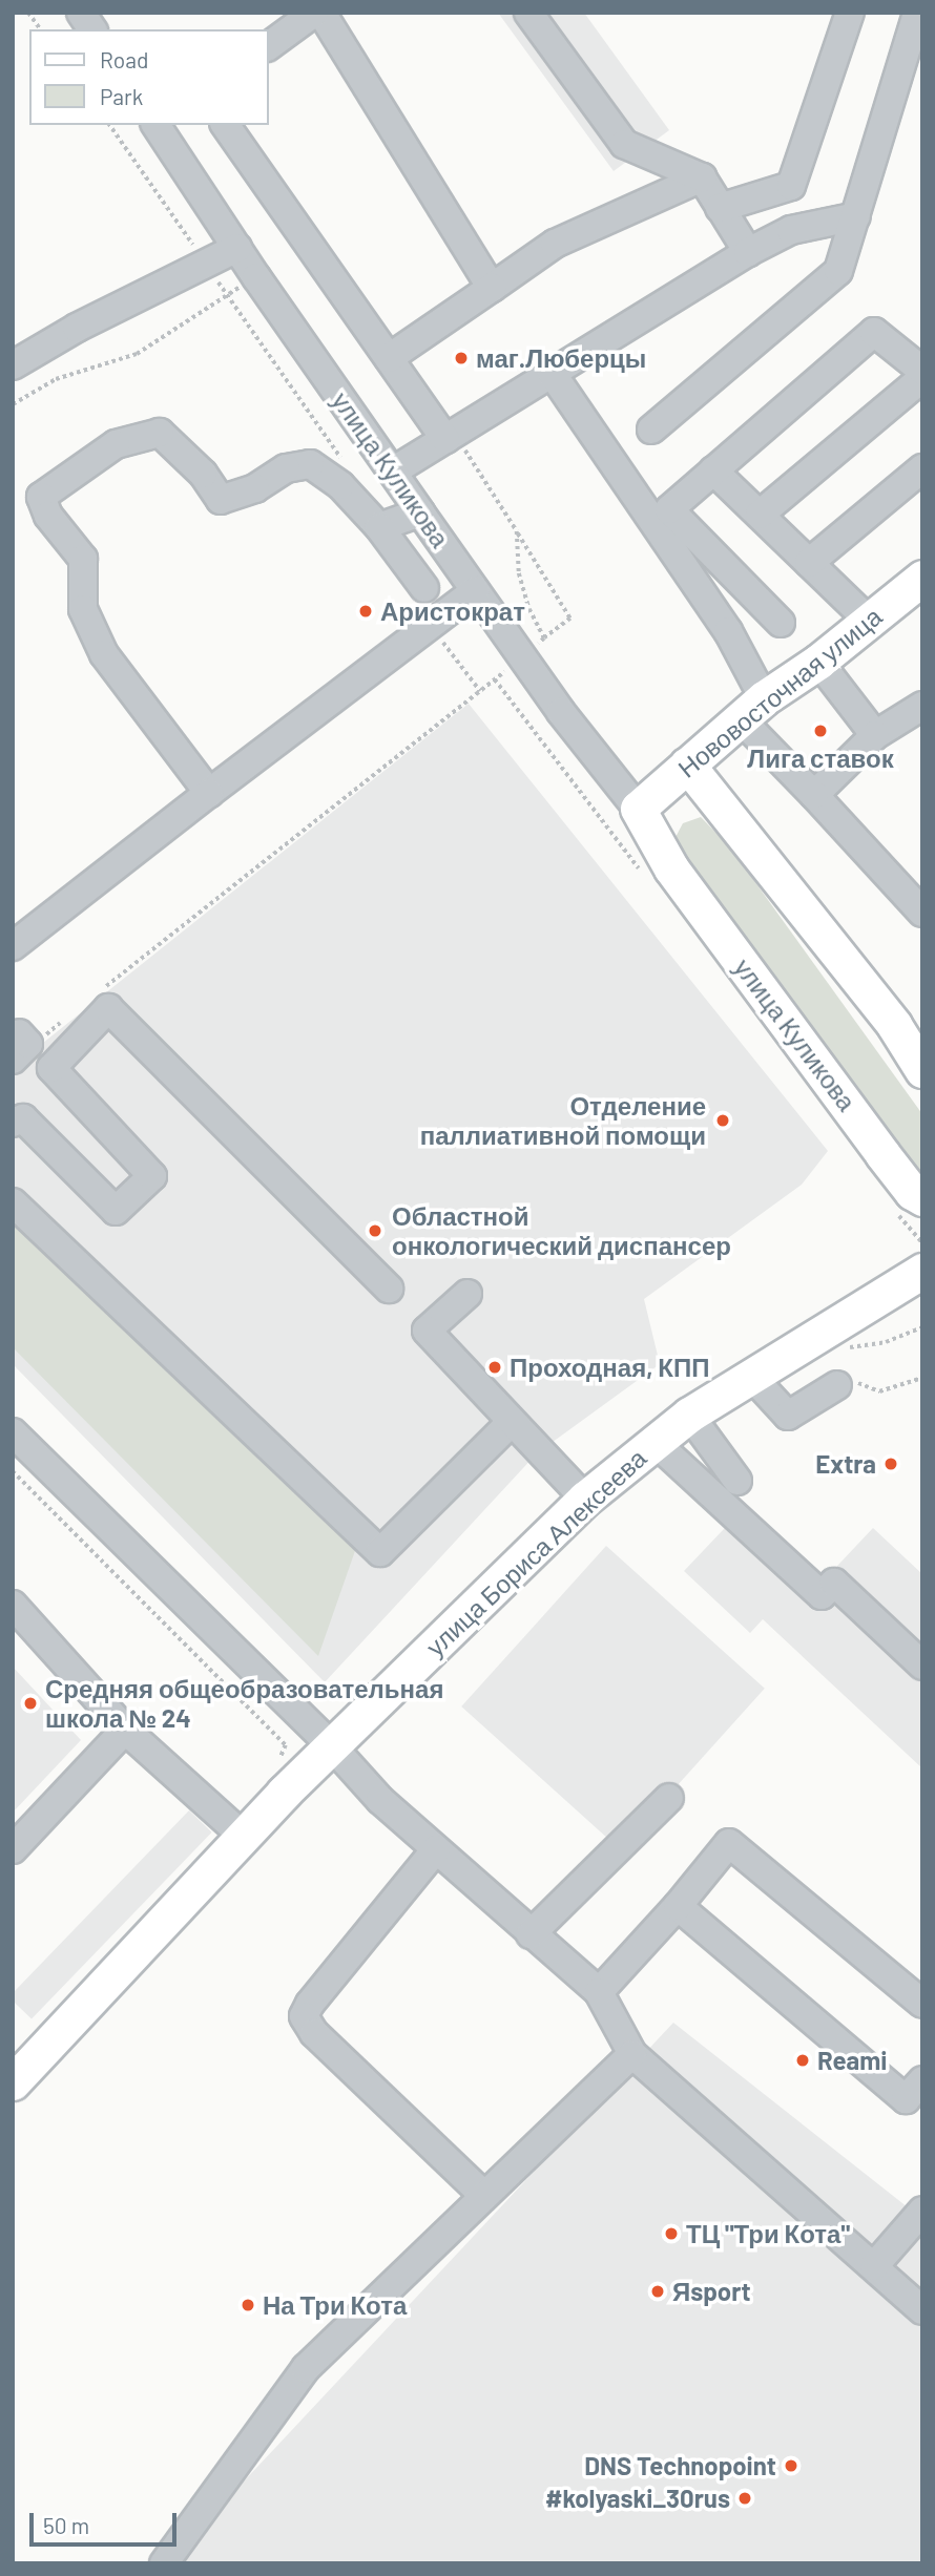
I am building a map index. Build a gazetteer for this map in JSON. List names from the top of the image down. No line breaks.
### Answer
{"streets":{"main road":["улица Куликова","Нововосточная улица","улица Бориса Алексеева"]},"crossings":[["улица Куликова","Нововосточная улица"]],"places":["маг.Люберцы","Аристократ","Лига ставок","Отделение паллиативной помощи","Областной онкологический диспансер","Проходная, КПП","Extra","Средняя общеобразовательная школа № 24","Reami","ТЦ \"Три Кота\"","Яsport","На Три Кота","DNS Technopoint","#kolyaski_30rus"],"legend":["Road","Park"],"scale_bar":"50 m"}
